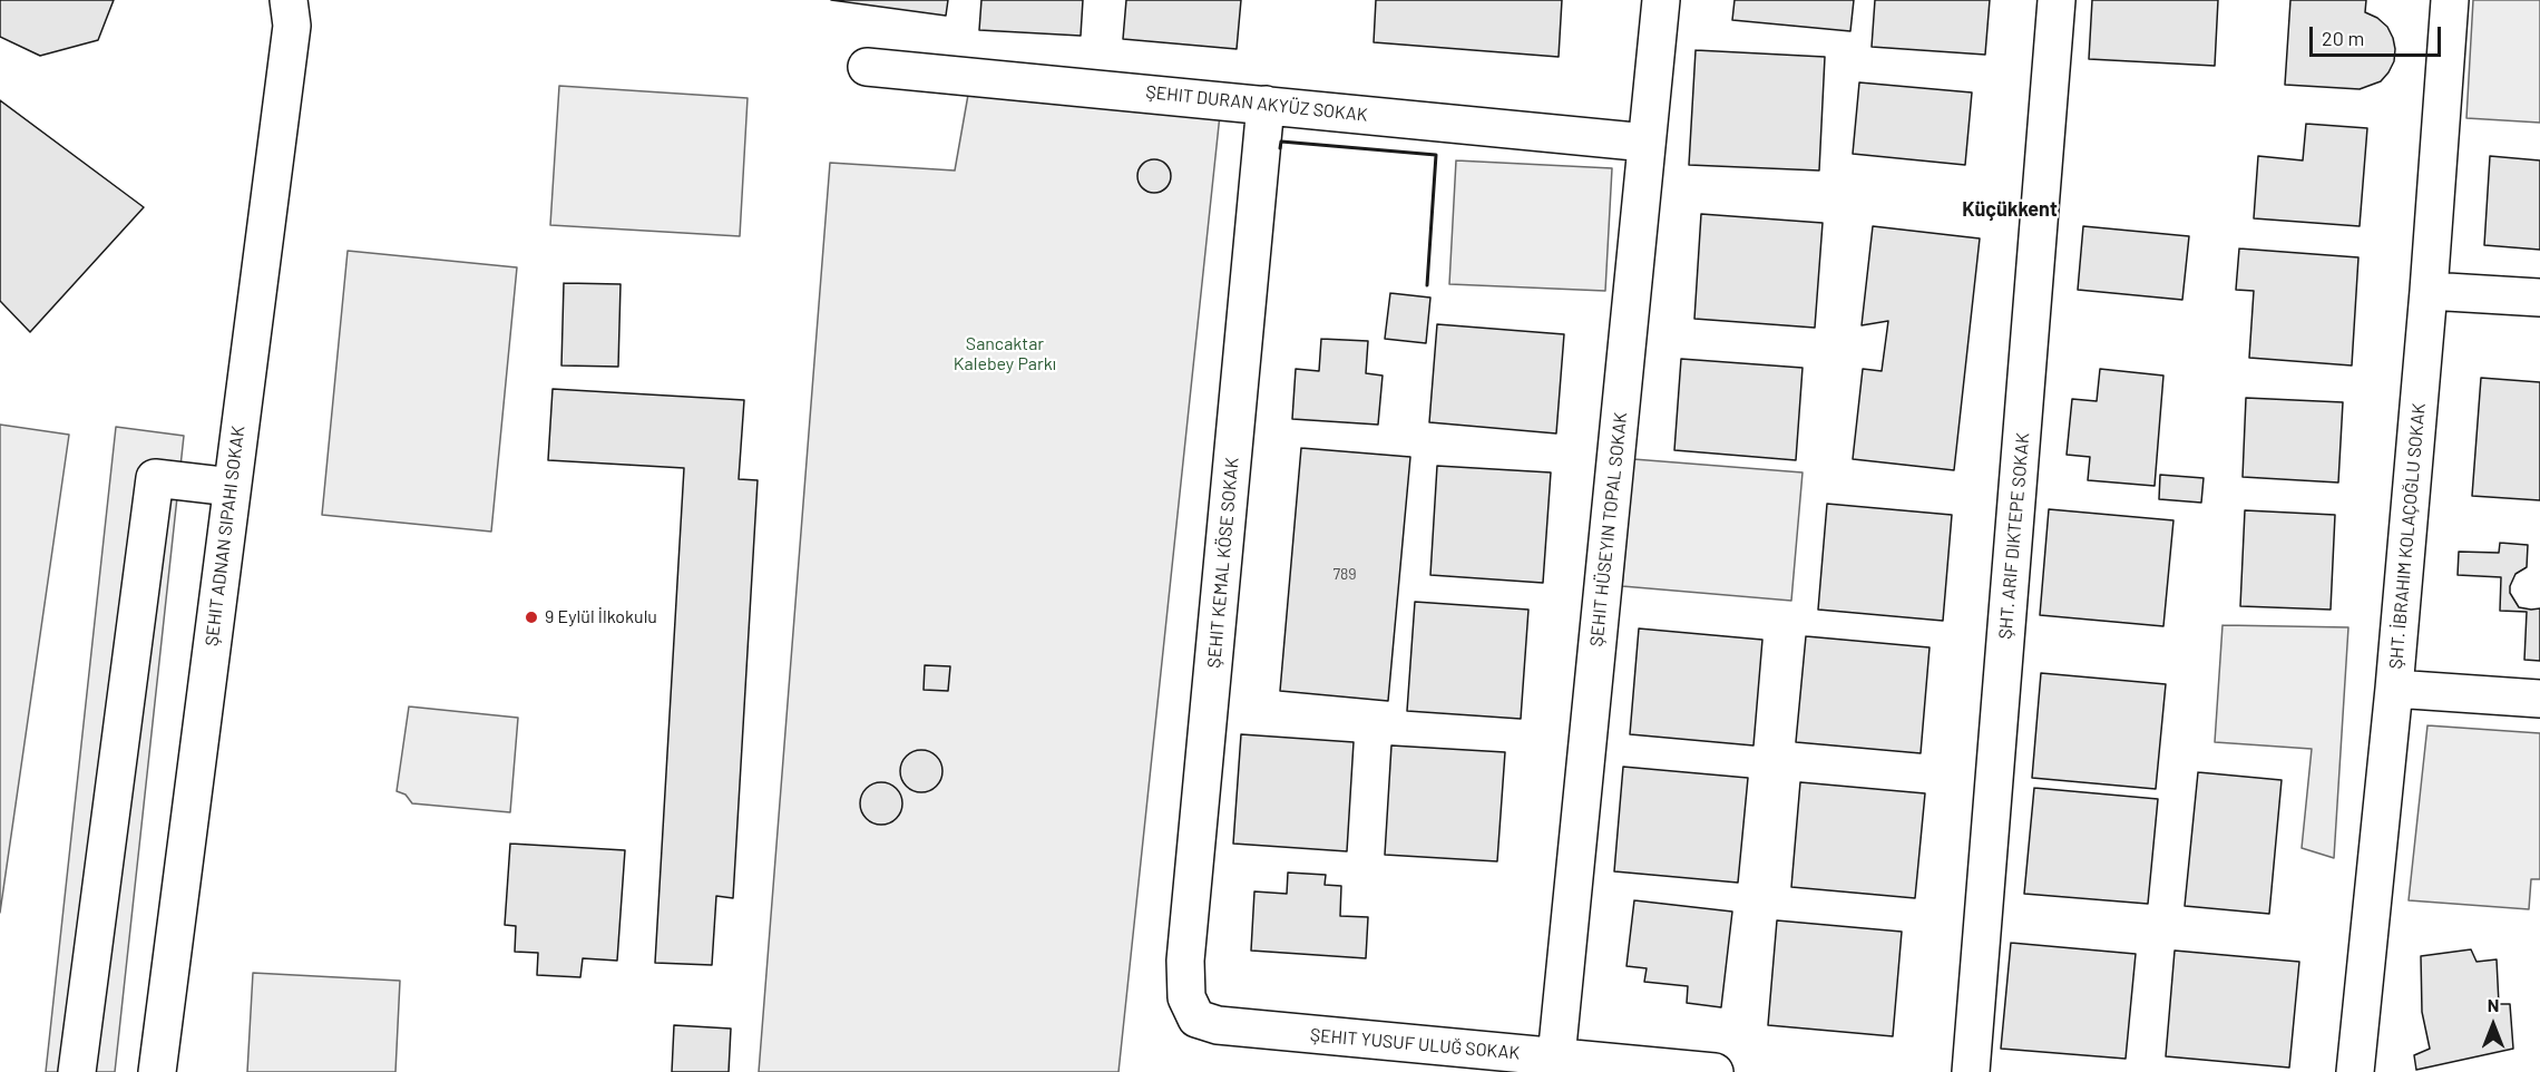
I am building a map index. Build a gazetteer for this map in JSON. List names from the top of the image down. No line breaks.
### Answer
{"streets":{"street":["ŞEHIT DURAN AKYÜZ SOKAK","ŞEHIT HÜSEYIN TOPAL SOKAK","ŞEHIT ADNAN SIPAHI SOKAK","ŞHT. ARIF DIKTEPE SOKAK","ŞHT. İBRAHIM KOLAÇOĞLU SOKAK","ŞEHIT KEMAL KÖSE SOKAK","ŞEHIT YUSUF ULUĞ SOKAK"]},"crossings":[["ŞEHIT DURAN AKYÜZ SOKAK","ŞEHIT HÜSEYIN TOPAL SOKAK"],["ŞEHIT DURAN AKYÜZ SOKAK","ŞEHIT KEMAL KÖSE SOKAK"],["ŞEHIT HÜSEYIN TOPAL SOKAK","ŞEHIT YUSUF ULUĞ SOKAK"],["ŞEHIT KEMAL KÖSE SOKAK","ŞEHIT YUSUF ULUĞ SOKAK"]],"districts":["Küçükkent"],"parks":["Sancaktar Kalebey Parkı"],"places":["9 Eylül İlkokulu"],"house_numbers":["789"],"scale_bar":"20 m","north":"top"}
